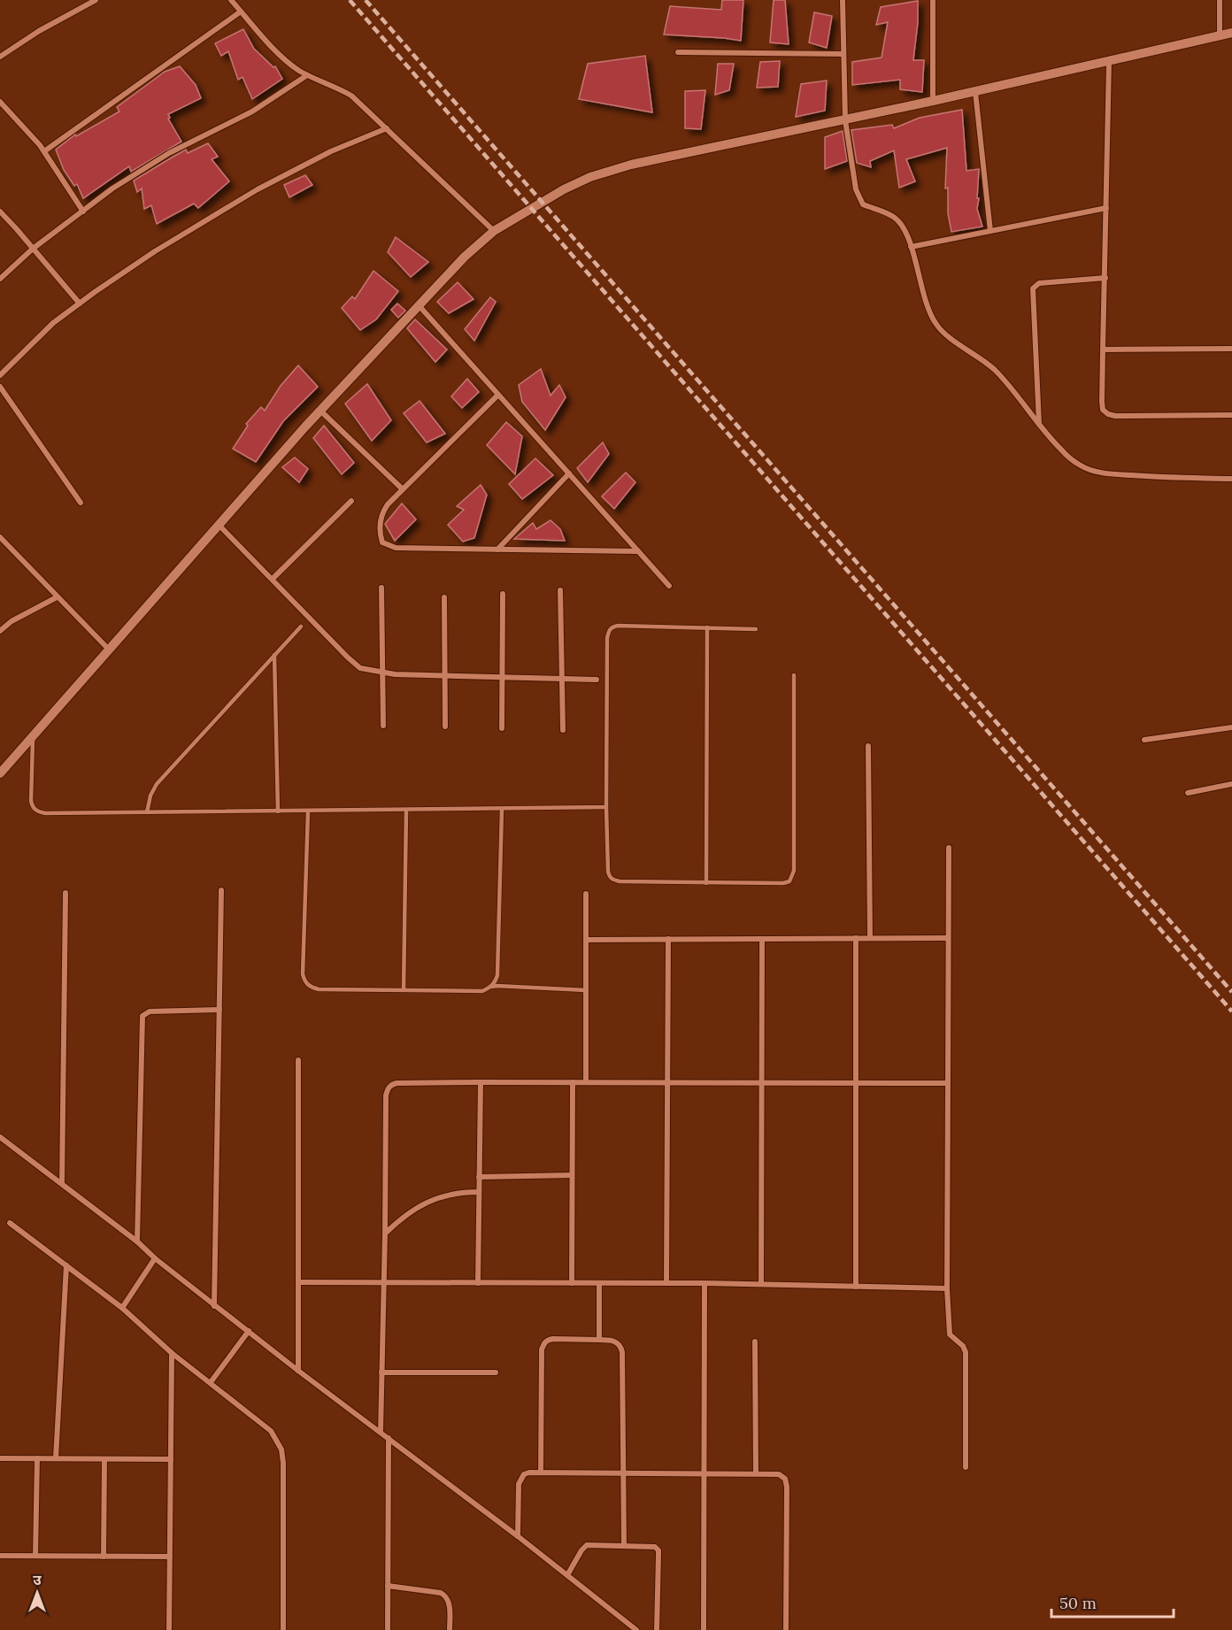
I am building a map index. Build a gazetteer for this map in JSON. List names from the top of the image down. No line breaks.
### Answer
{"scale_bar":"50 m","north":"top"}
